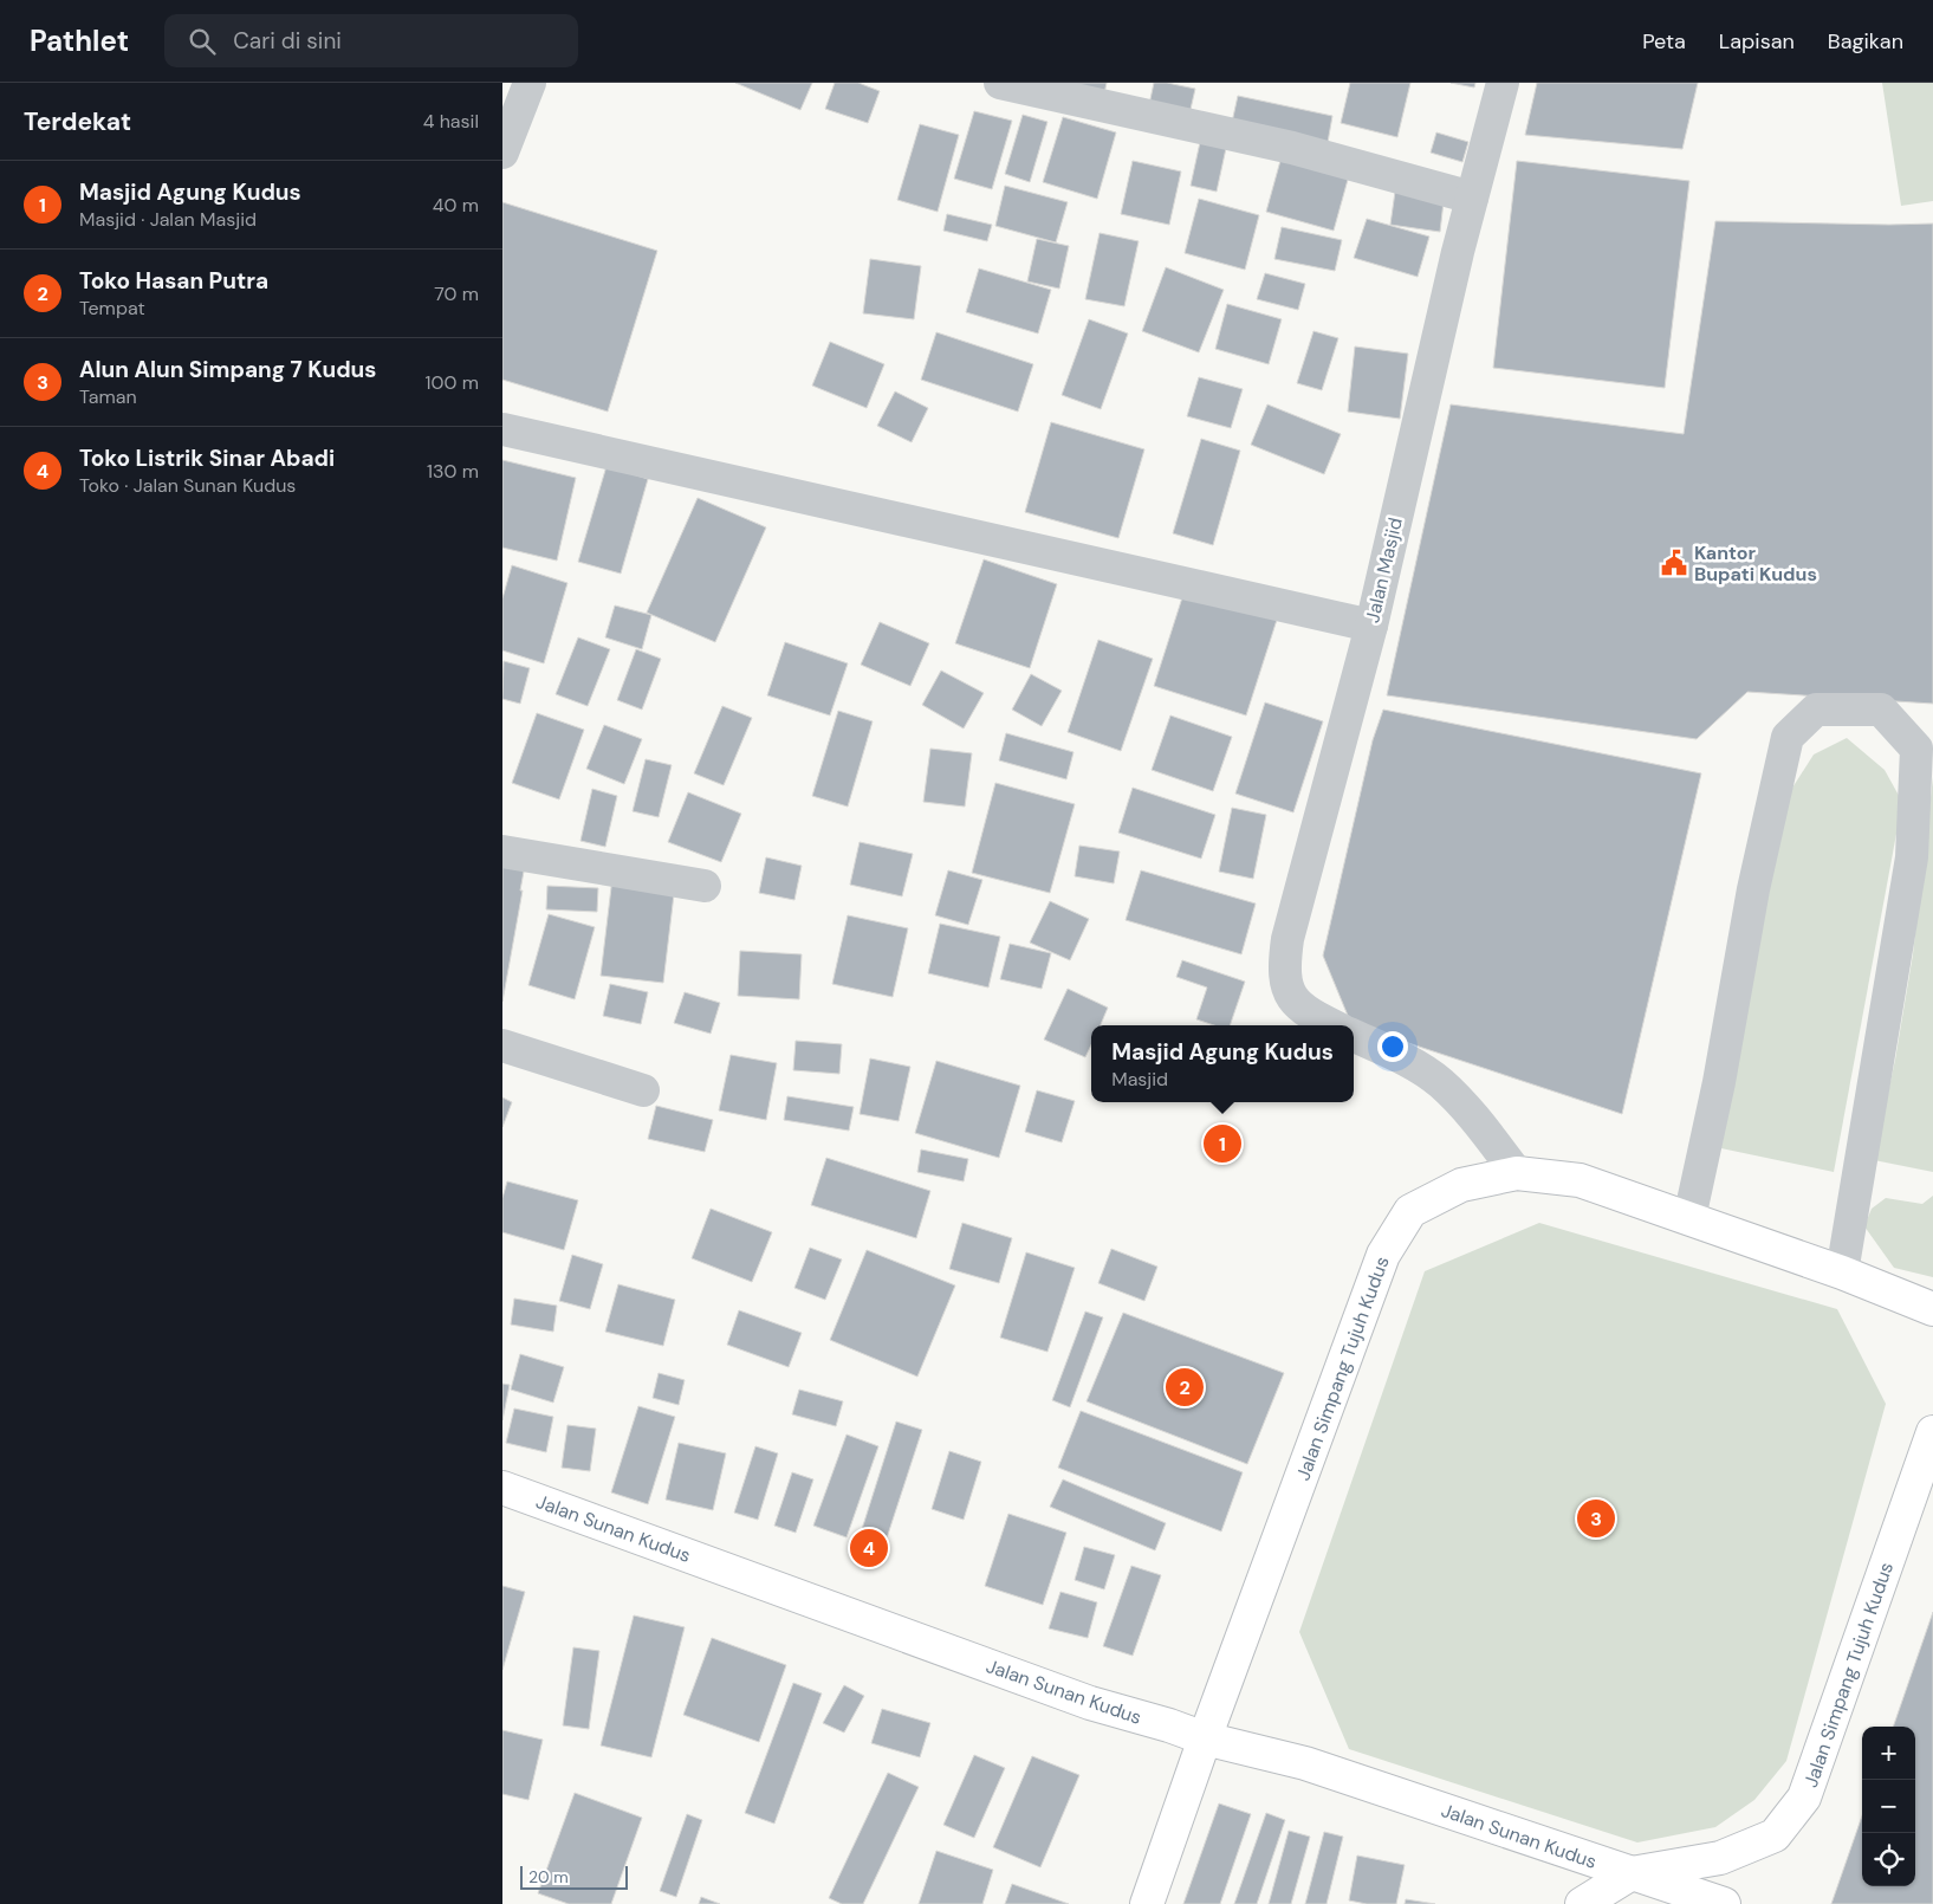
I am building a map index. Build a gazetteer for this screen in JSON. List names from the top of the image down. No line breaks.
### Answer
{"streets":{"main road":["Jalan Simpang Tujuh Kudus","Jalan Sunan Kudus"],"street":["Jalan Masjid"]},"crossings":[["Jalan Simpang Tujuh Kudus","Jalan Sunan Kudus"]],"places":{"public building":["Kantor Bupati Kudus"]},"scale_bar":"20 m","page":{"header":"Pathlet","search":"Cari di sini","nav":["Peta","Lapisan","Bagikan"],"heading":["Terdekat","4 hasil"],"list":[{"mark":"1","name":"Masjid Agung Kudus","note":"Masjid · Jalan Masjid","value":"40 m"},{"mark":"2","name":"Toko Hasan Putra","note":"Tempat","value":"70 m"},{"mark":"3","name":"Alun Alun Simpang 7 Kudus","note":"Taman","value":"100 m"},{"mark":"4","name":"Toko Listrik Sinar Abadi","note":"Toko · Jalan Sunan Kudus","value":"130 m"}],"popup":["Masjid Agung Kudus","Masjid"],"pins":["1","2","3","4"],"map_buttons":["+","−"],"scale":"20 m"}}
